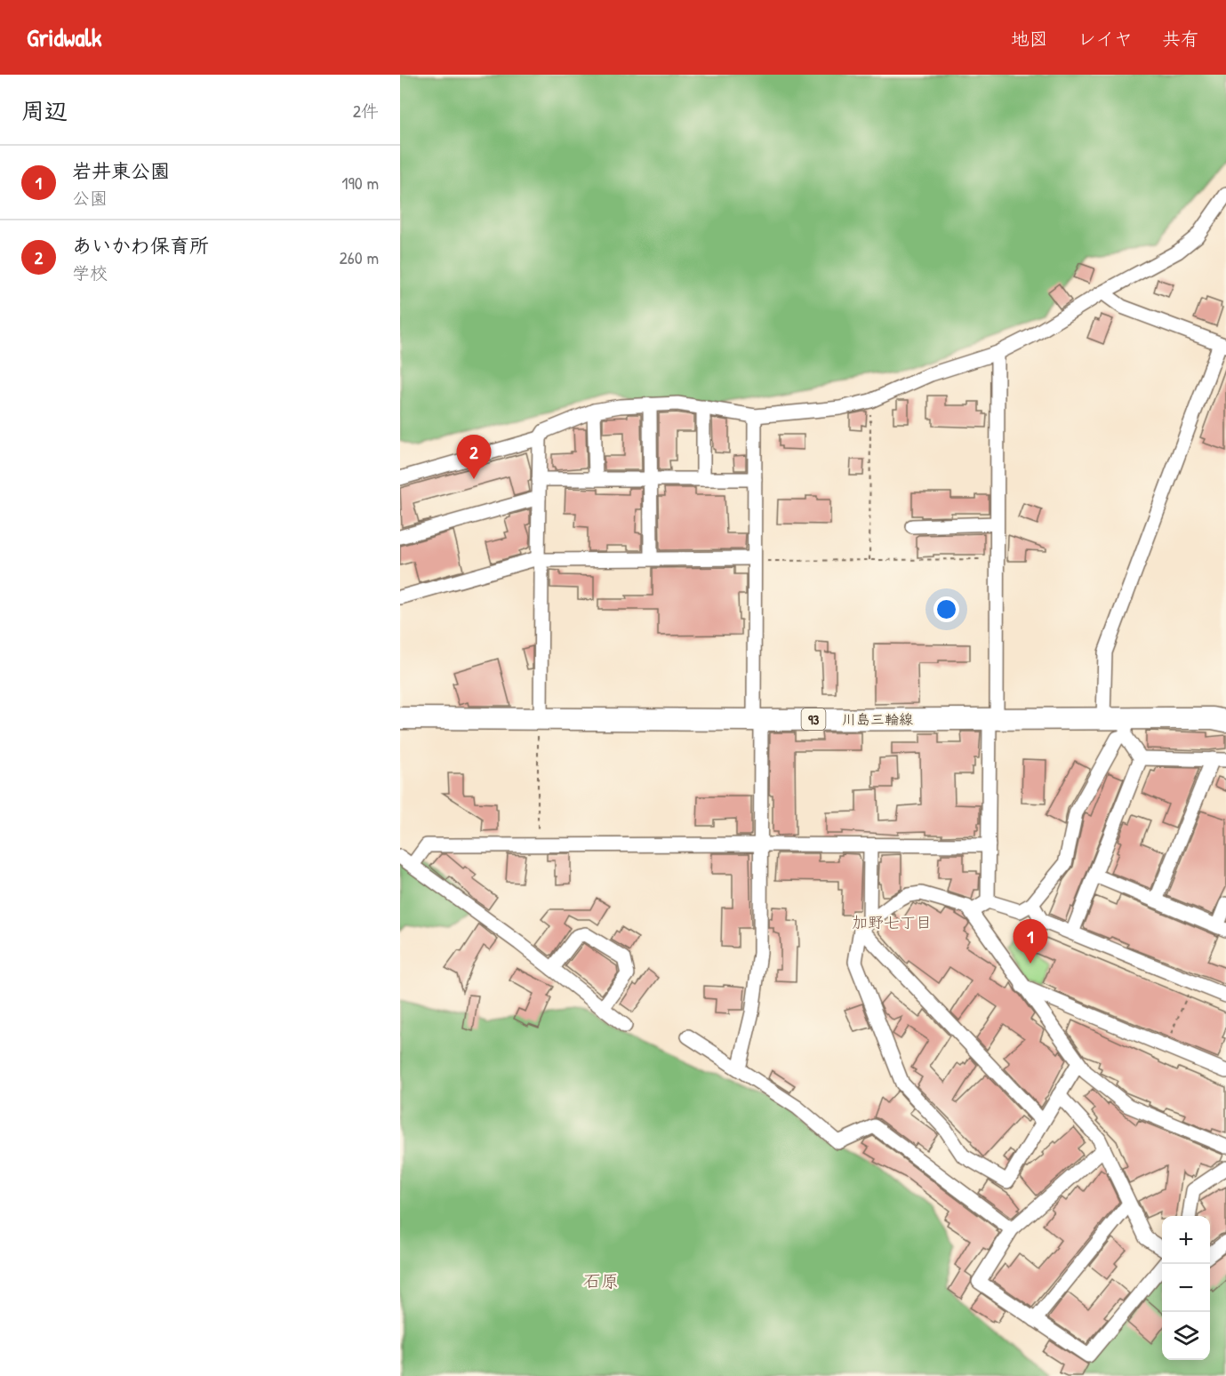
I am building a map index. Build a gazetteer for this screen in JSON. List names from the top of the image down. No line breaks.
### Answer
{"streets":{"main road":["93","川島三輪線"]},"districts":["加野七丁目","石原"],"page":{"header":"Gridwalk","nav":["地図","レイヤ","共有"],"heading":["周辺","2件"],"list":[{"mark":"1","name":"岩井東公園","note":"公園","value":"190 m"},{"mark":"2","name":"あいかわ保育所","note":"学校","value":"260 m"}],"pins":["2","1"],"map_buttons":["+","−"]}}
